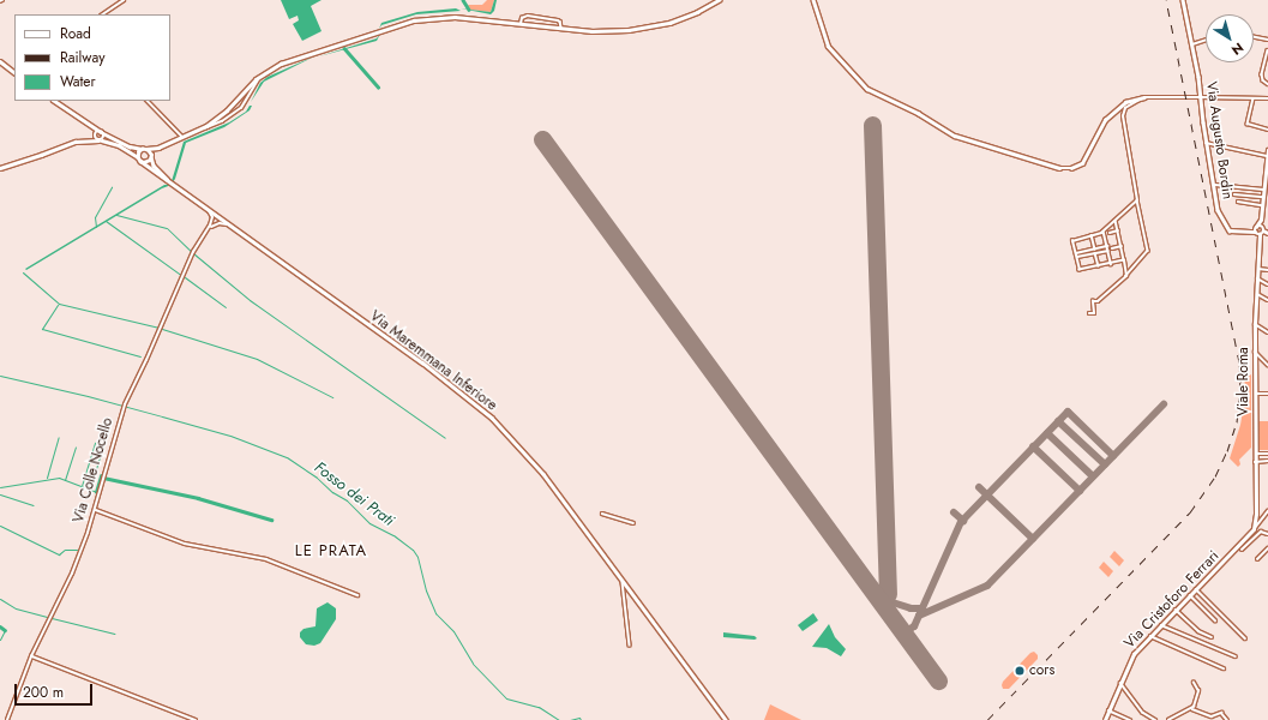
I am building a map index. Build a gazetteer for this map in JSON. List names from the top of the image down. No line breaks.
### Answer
{"streets":{"main road":["Via Augusto Bordin","Via Maremmana Inferiore","Viale Roma","Via Cristoforo Ferrari"],"street":["Via Colle Nocello"]},"crossings":[["Via Maremmana Inferiore","Via Colle Nocello"],["Viale Roma","Via Cristoforo Ferrari"]],"districts":["LE PRATA"],"water":["Fosso dei Prati"],"places":["cors"],"legend":["Road","Railway","Water"],"scale_bar":"200 m","north":"bottom right"}
